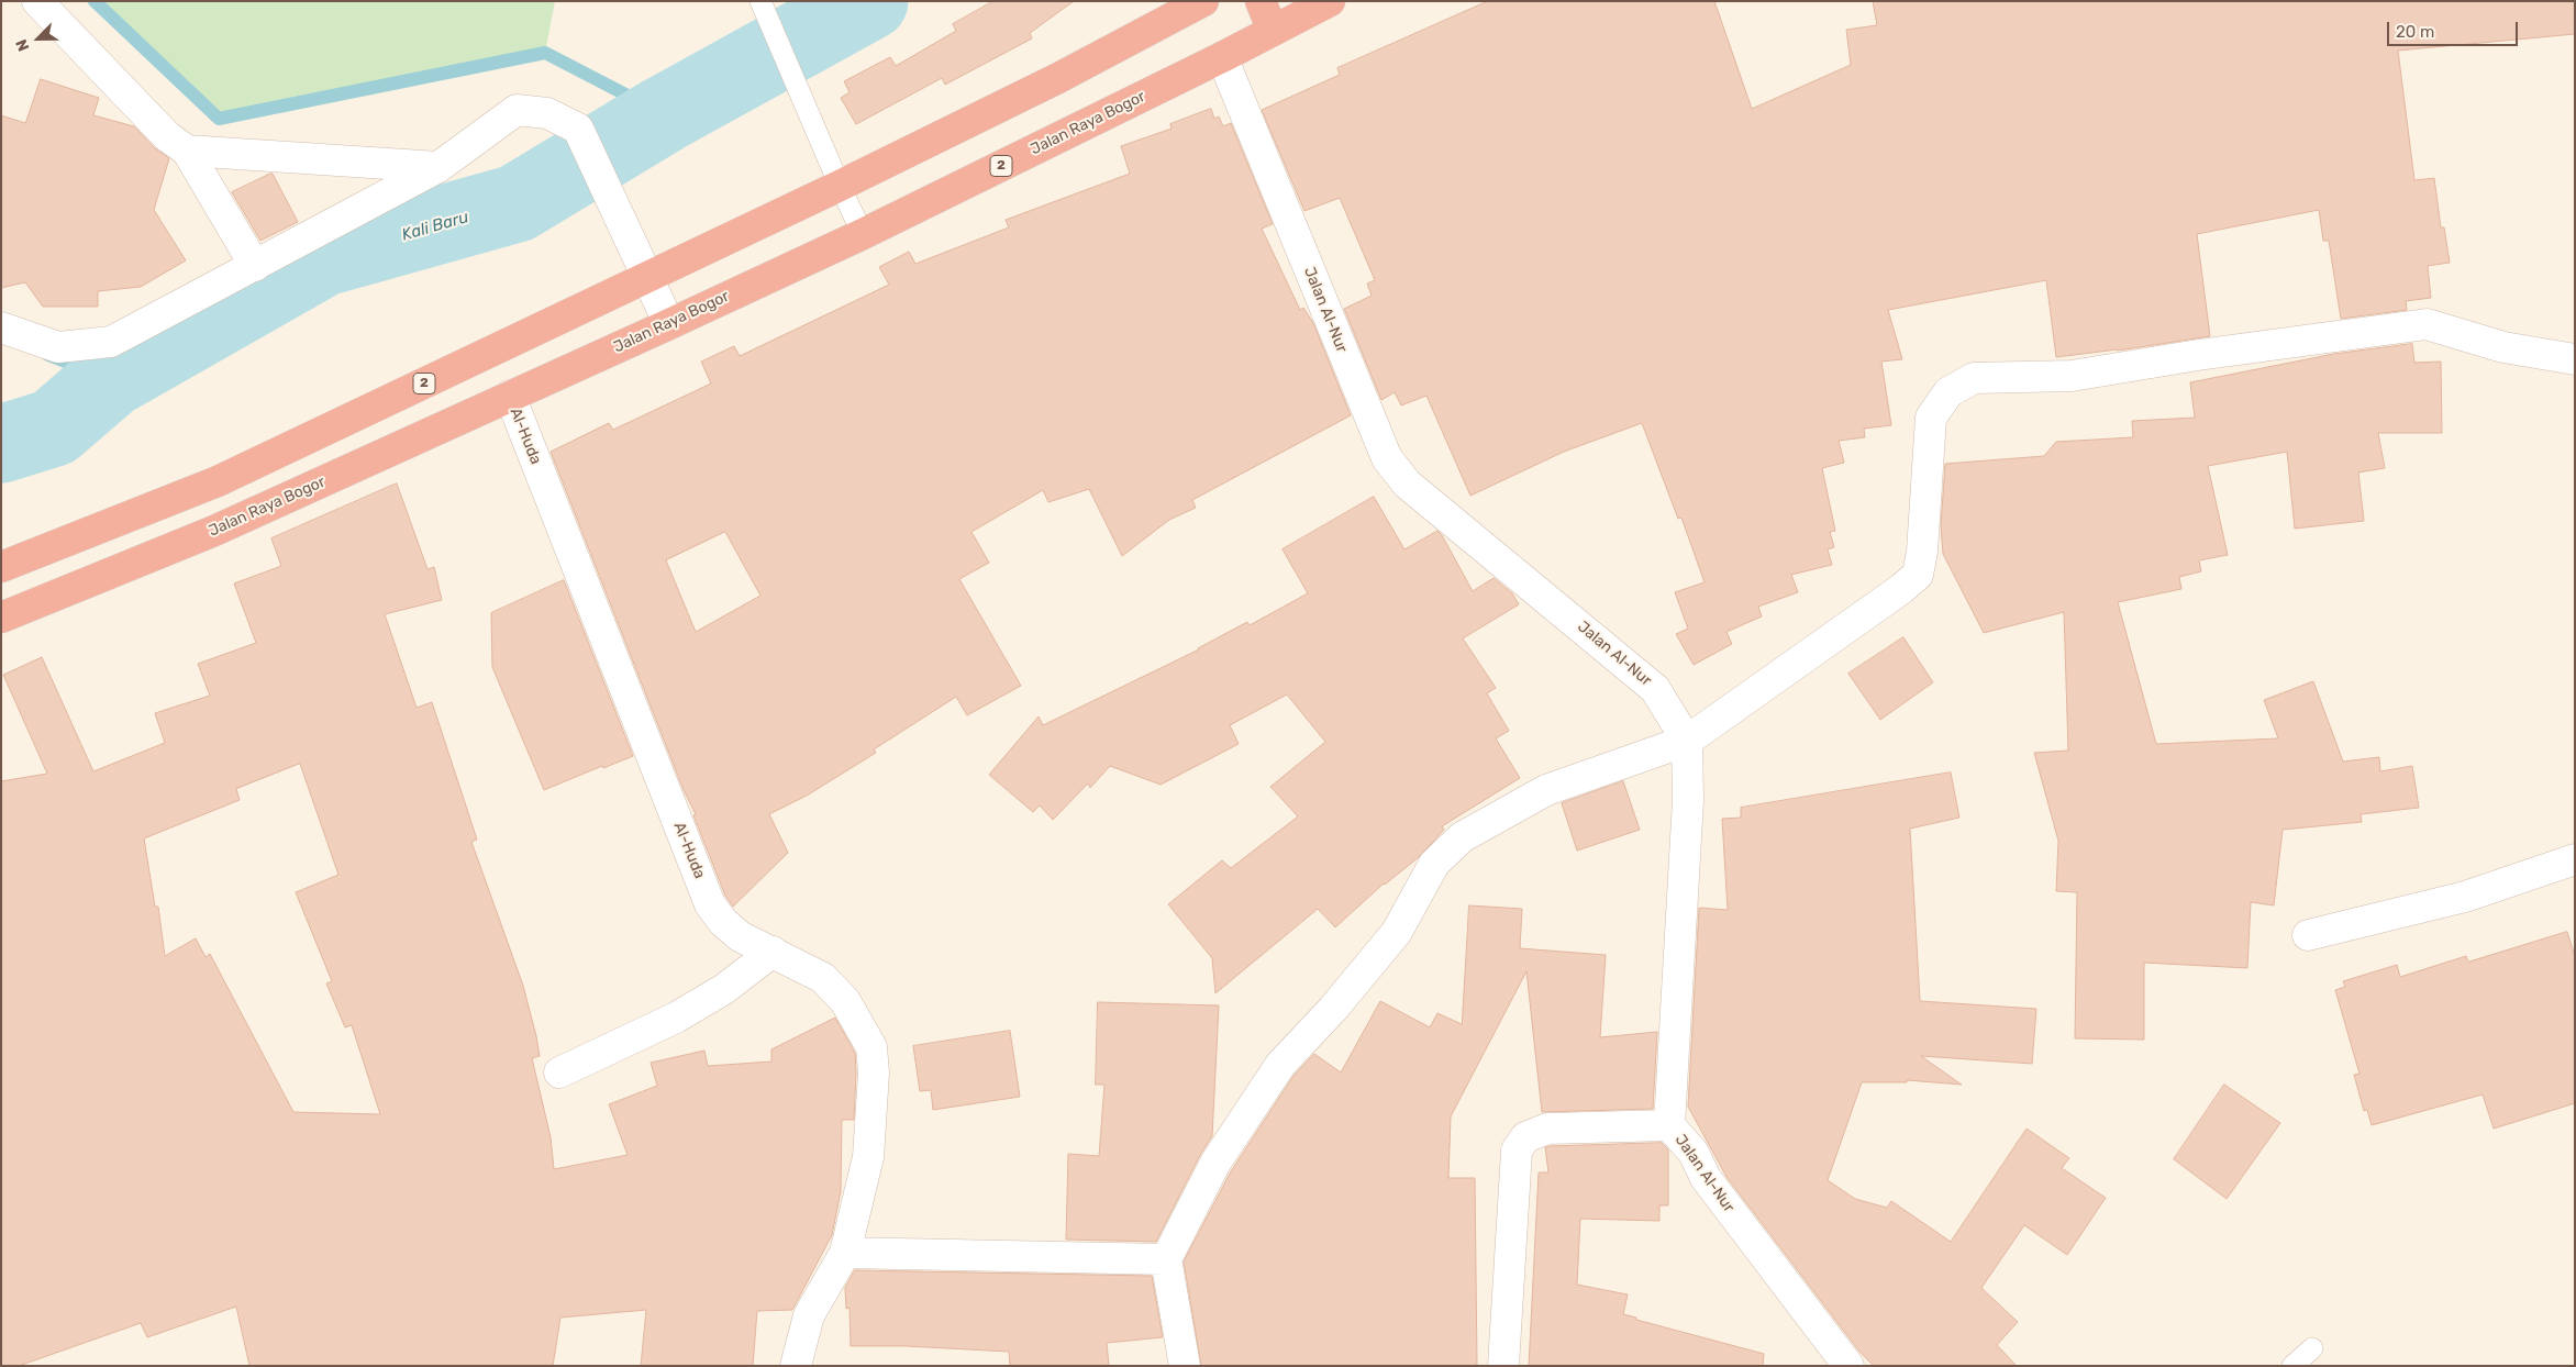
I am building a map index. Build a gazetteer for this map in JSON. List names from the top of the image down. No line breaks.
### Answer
{"streets":{"highway":["Jalan Raya Bogor","2"],"street":["Jalan Al-Nur","Al-Huda"]},"crossings":[["Jalan Raya Bogor","Jalan Al-Nur"],["Jalan Raya Bogor","Al-Huda"]],"water":["Kali Baru"],"scale_bar":"20 m","north":"bottom left"}
